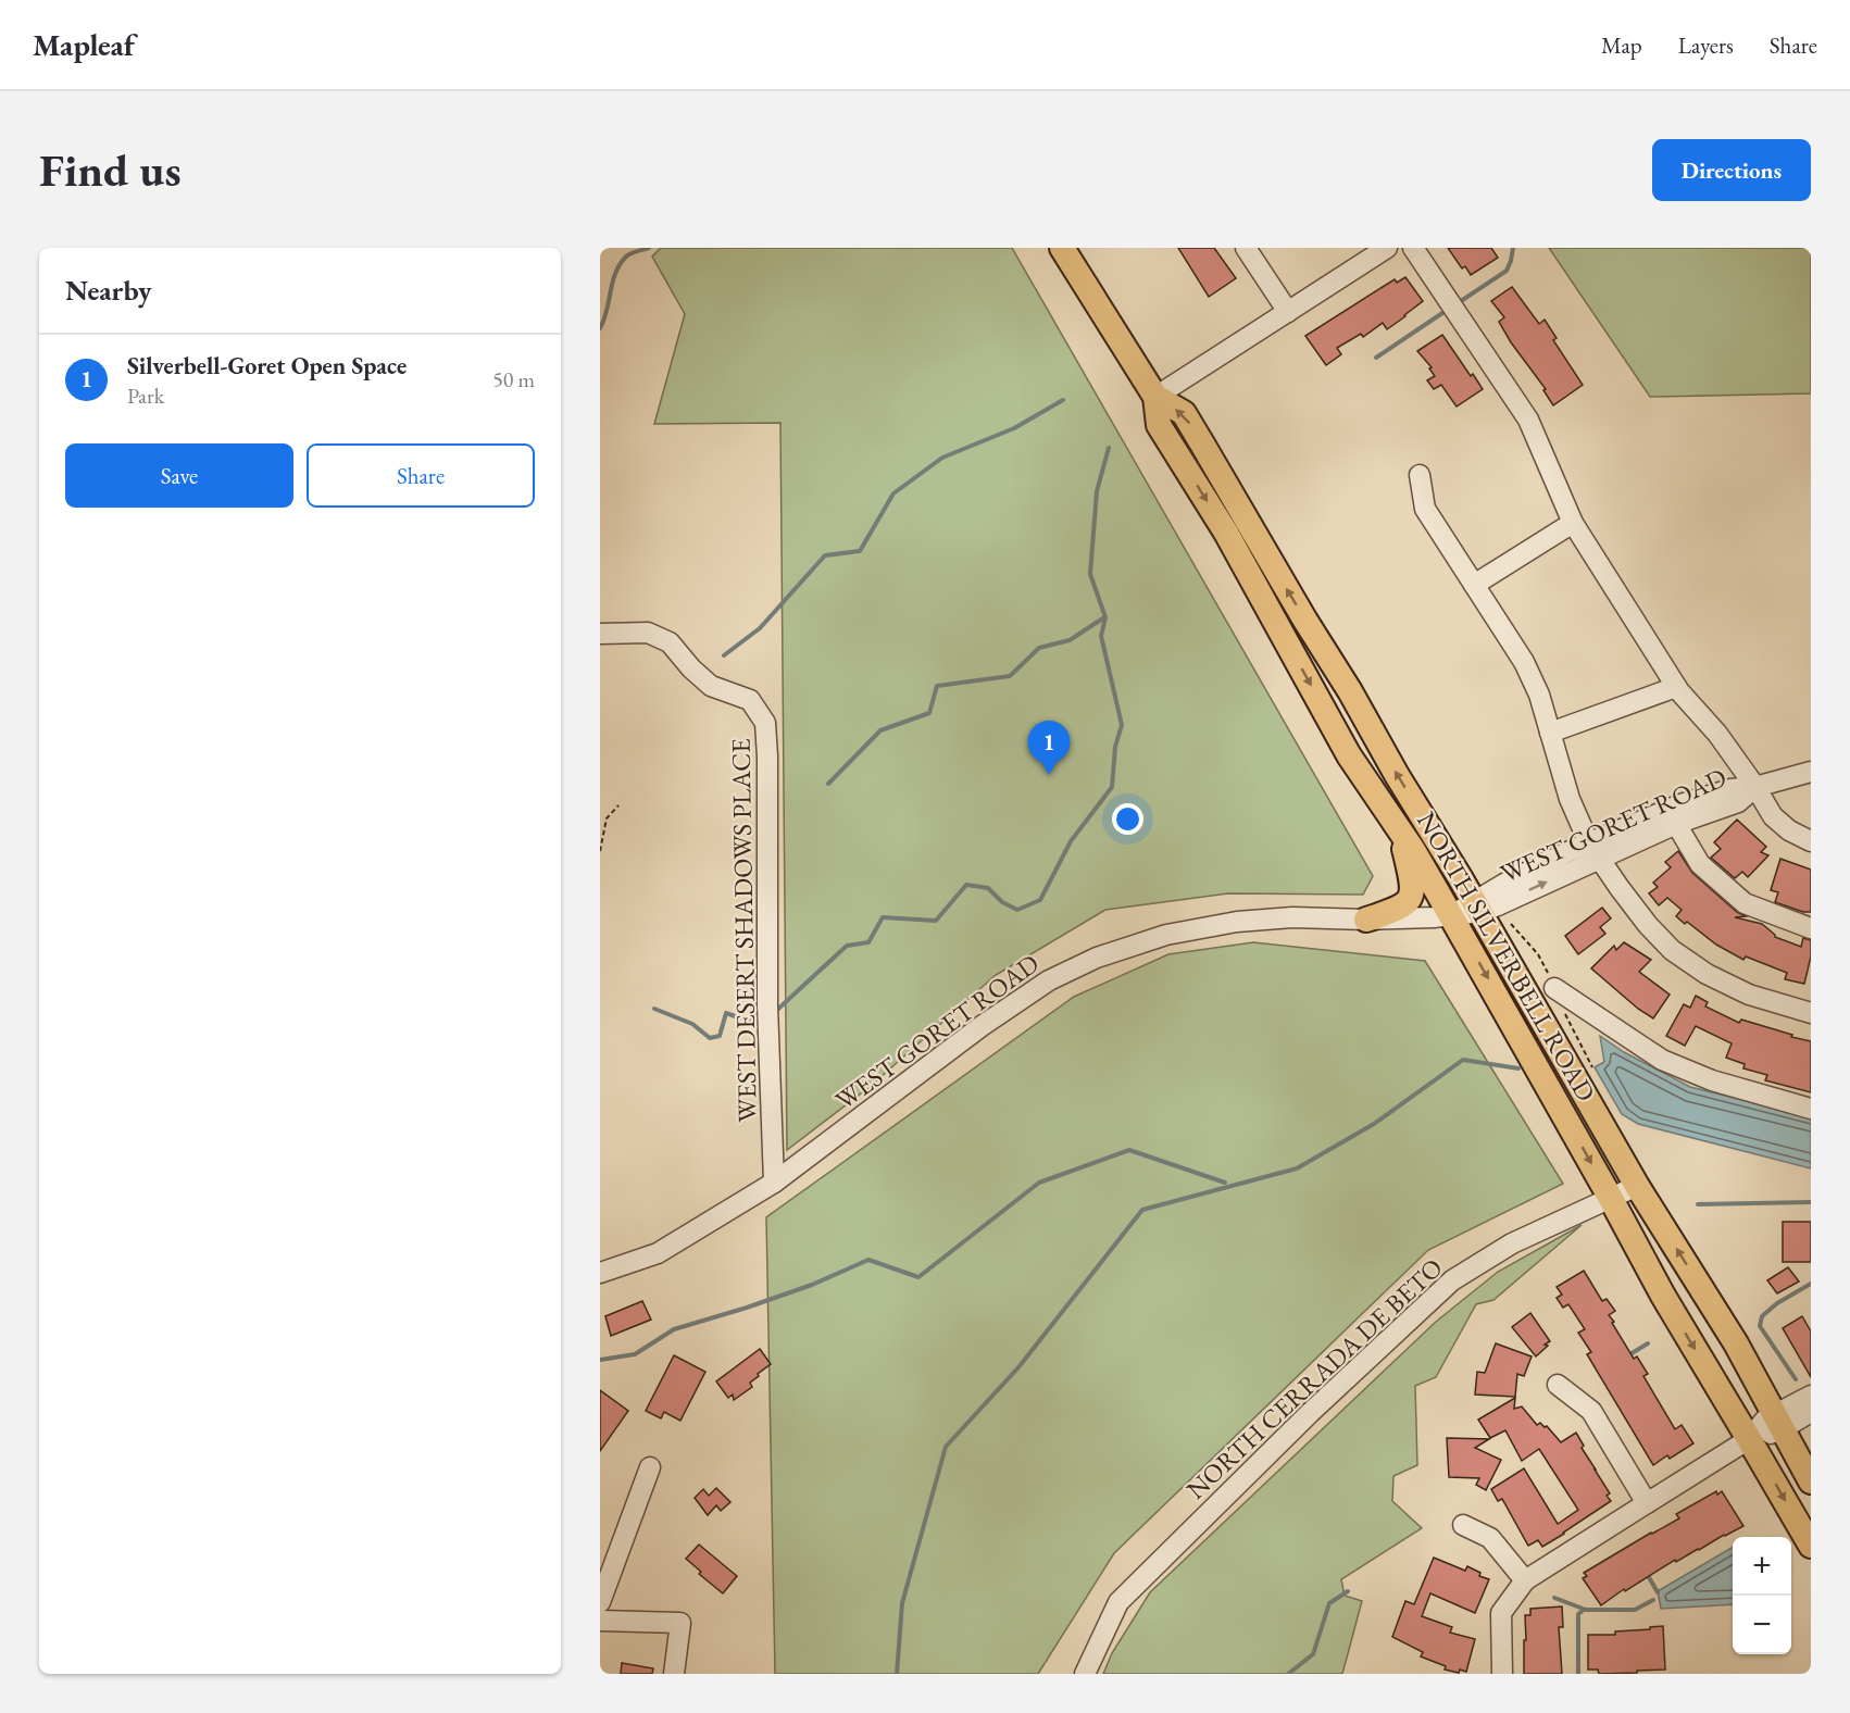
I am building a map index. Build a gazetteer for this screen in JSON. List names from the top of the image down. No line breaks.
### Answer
{"streets":{"main road":["NORTH SILVERBELL ROAD"],"street":["WEST GORET ROAD","WEST DESERT SHADOWS PLACE","NORTH CERRADA DE BETO"]},"crossings":[["WEST GORET ROAD","WEST DESERT SHADOWS PLACE"],["WEST GORET ROAD","NORTH SILVERBELL ROAD"],["NORTH SILVERBELL ROAD","NORTH CERRADA DE BETO"]],"page":{"header":"Mapleaf","nav":["Map","Layers","Share"],"buttons":["Directions",["Save","Share"]],"title":"Find us","heading":"Nearby","list":[{"mark":"1","name":"Silverbell-Goret Open Space","note":"Park","value":"50 m"}],"pins":"1","map_buttons":["+","−"]}}
